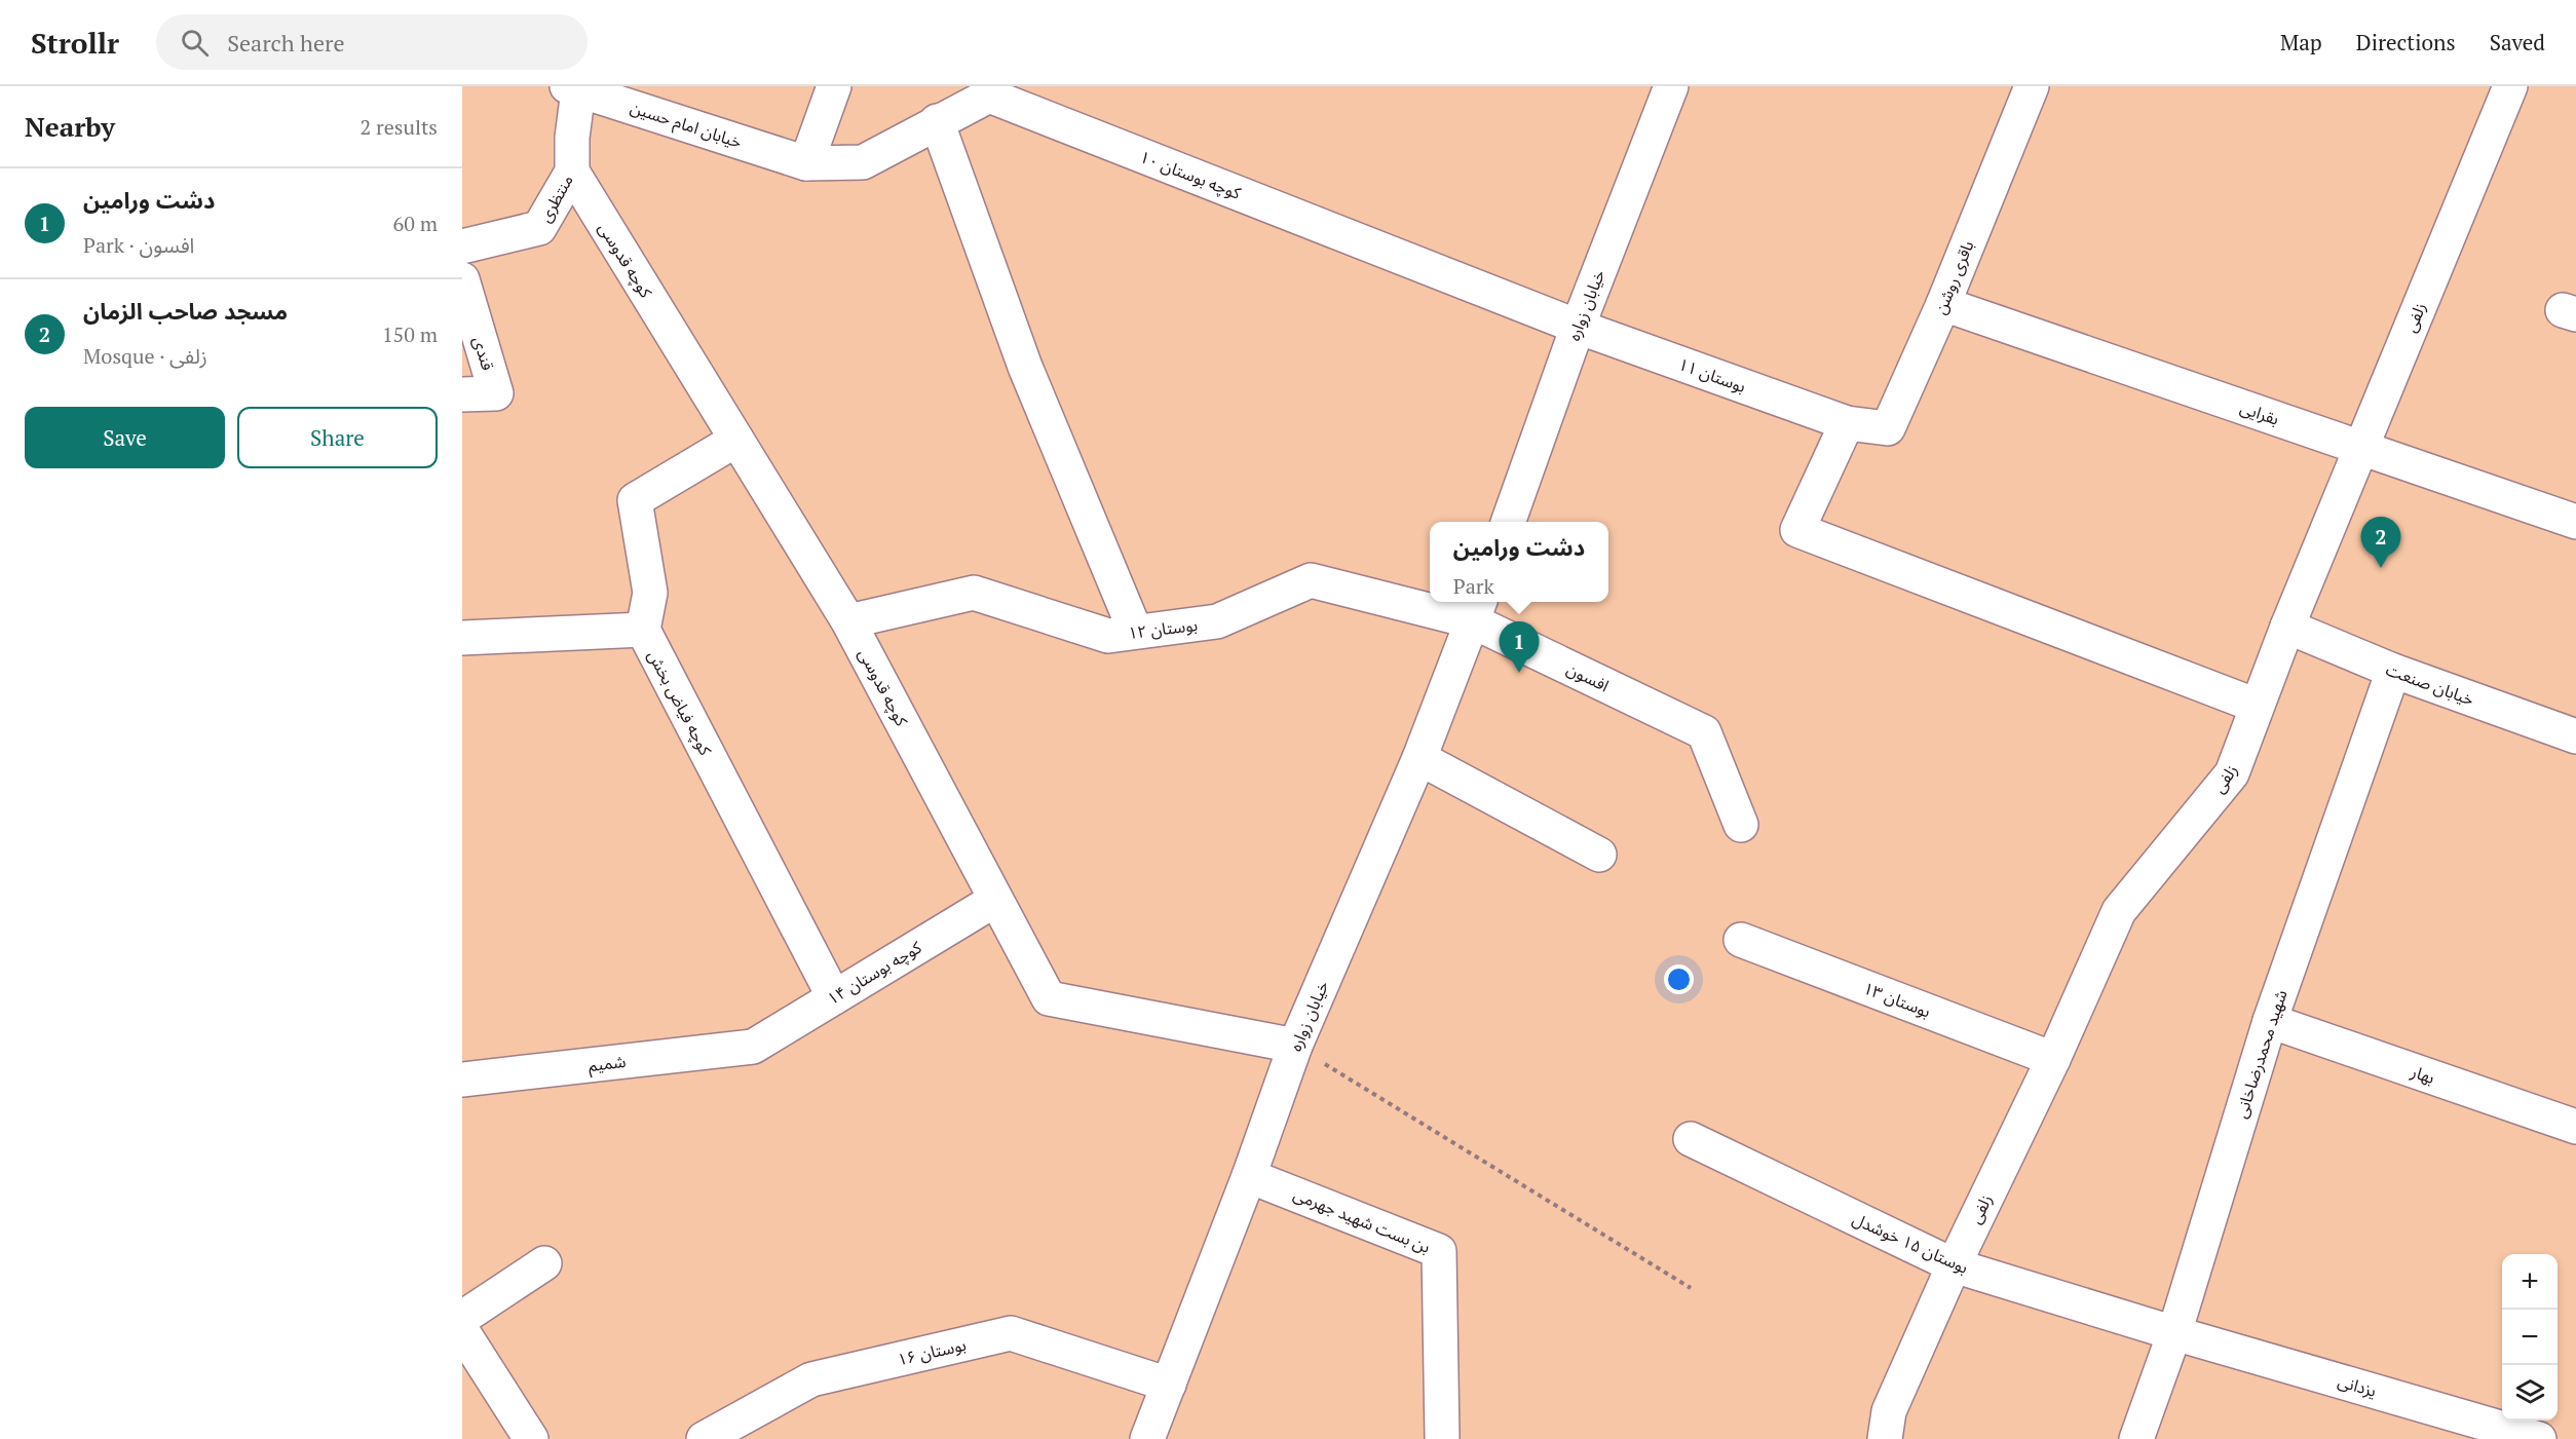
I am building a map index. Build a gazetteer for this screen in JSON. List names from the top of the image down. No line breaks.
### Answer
{"streets":{"street":["خیابان امام حسین","کوچه بوستان ۱۰","منتظری","کوچه قدوسی","باقری روشن","خیابان زواره","زلفی","قندی","بوستان ۱۱","بقرایی","بوستان ۱۲","افسون","خیابان صنعت","کوچه فیاض بخش","کوچه بوستان ۱۴","بوستان ۱۳","شهید محمدرضاخانی","شمیم","بهار","بن بست شهید جهرمی","بوستان ۱۵ خوشدل","بوستان ۱۶","یزدانی"]},"crossings":[["خیابان امام حسین","کوچه بوستان ۱۰"],["خیابان امام حسین","منتظری"],["کوچه بوستان ۱۰","خیابان زواره"],["کوچه بوستان ۱۰","بوستان ۱۱"],["منتظری","کوچه قدوسی"],["کوچه قدوسی","خیابان زواره"],["کوچه قدوسی","بوستان ۱۲"],["کوچه قدوسی","کوچه فیاض بخش"],["کوچه قدوسی","کوچه بوستان ۱۴"],["باقری روشن","بوستان ۱۱"],["باقری روشن","بقرایی"],["خیابان زواره","بوستان ۱۱"],["خیابان زواره","بوستان ۱۲"],["خیابان زواره","افسون"],["خیابان زواره","بن بست شهید جهرمی"],["خیابان زواره","بوستان ۱۶"],["زلفی","بقرایی"],["زلفی","خیابان صنعت"],["زلفی","بوستان ۱۳"],["زلفی","بوستان ۱۵ خوشدل"],["بوستان ۱۲","افسون"],["خیابان صنعت","شهید محمدرضاخانی"],["کوچه فیاض بخش","کوچه بوستان ۱۴"],["کوچه بوستان ۱۴","شمیم"],["شهید محمدرضاخانی","بهار"],["شهید محمدرضاخانی","بوستان ۱۵ خوشدل"],["شهید محمدرضاخانی","یزدانی"],["بوستان ۱۵ خوشدل","یزدانی"]],"page":{"header":"Strollr","search":"Search here","nav":["Map","Directions","Saved"],"heading":["Nearby","2 results"],"list":[{"mark":"1","name":"دشت ورامین","note":"Park · افسون","value":"60 m"},{"mark":"2","name":"مسجد صاحب الزمان","note":"Mosque · زلفی","value":"150 m"}],"buttons":["Save","Share"],"pins":["2","1"],"popup":["دشت ورامین","Park"],"map_buttons":["+","−"]}}
